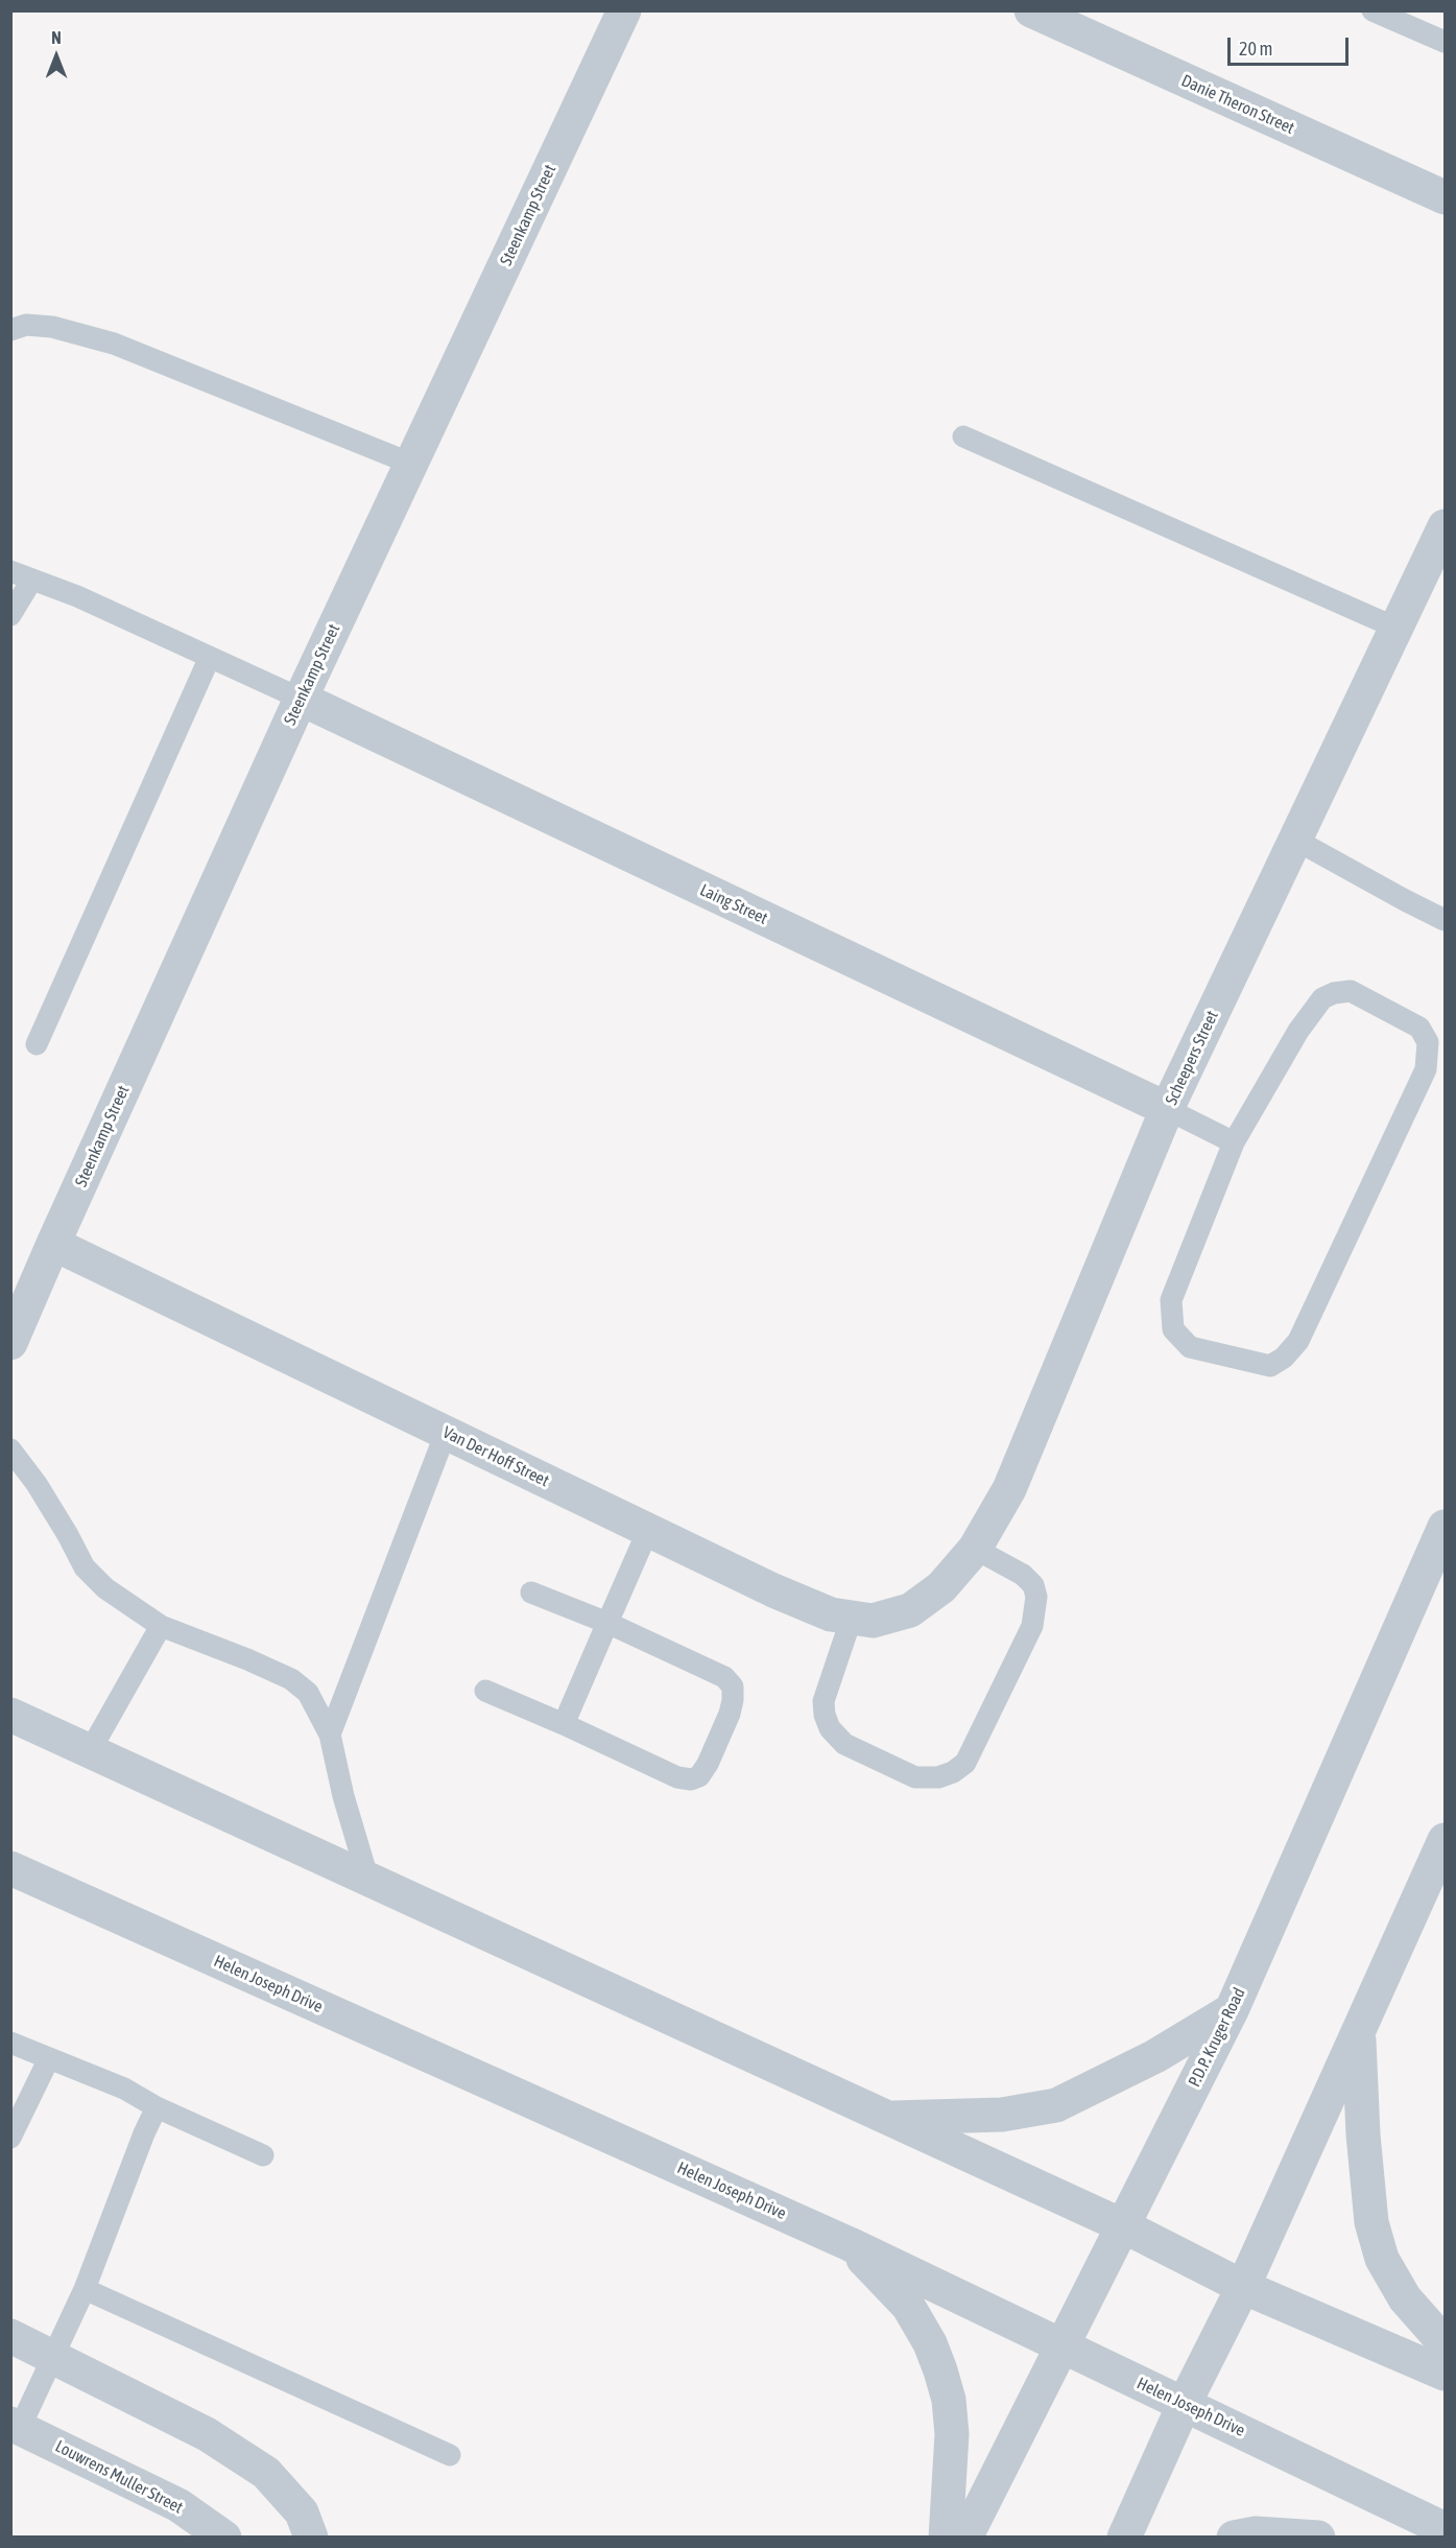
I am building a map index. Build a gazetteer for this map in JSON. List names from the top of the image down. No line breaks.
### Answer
{"streets":{"street":["Danie Theron Street","Steenkamp Street","Laing Street","Scheepers Street","Van Der Hoff Street","Helen Joseph Drive","P.D.P. Kruger Road","Louwrens Muller Street"]},"crossings":[["Steenkamp Street","Laing Street"],["Steenkamp Street","Van Der Hoff Street"],["Laing Street","Scheepers Street"],["Scheepers Street","Van Der Hoff Street"],["Helen Joseph Drive","P.D.P. Kruger Road"]],"scale_bar":"20 m","north":"top"}
